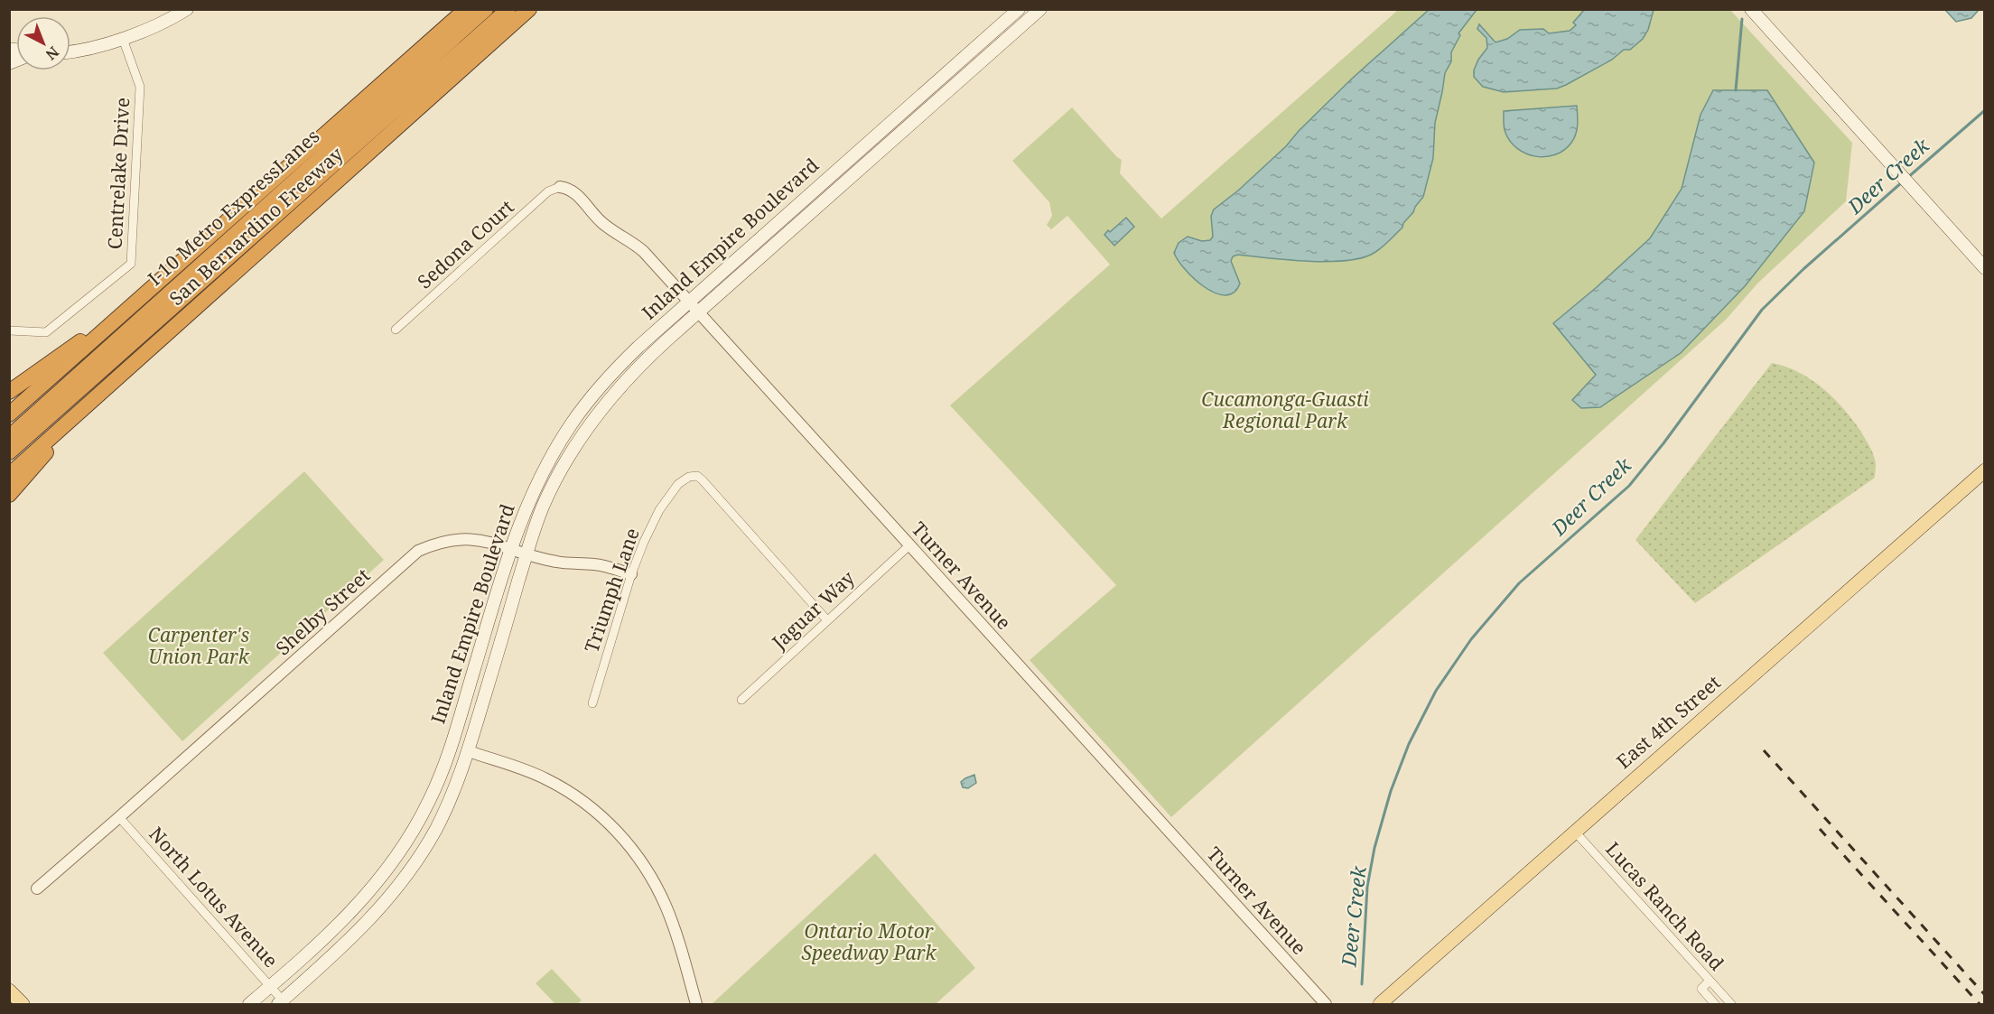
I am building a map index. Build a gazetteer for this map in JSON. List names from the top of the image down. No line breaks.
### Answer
{"streets":{"highway":["I-10 Metro ExpressLanes","San Bernardino Freeway"],"main road":["Inland Empire Boulevard","East 4th Street"],"street":["Centrelake Drive","Sedona Court","Turner Avenue","Triumph Lane","Jaguar Way","Shelby Street","North Lotus Avenue","Lucas Ranch Road"]},"crossings":[["Inland Empire Boulevard","Turner Avenue"],["Inland Empire Boulevard","Shelby Street"],["Inland Empire Boulevard","North Lotus Avenue"],["Sedona Court","Turner Avenue"],["Turner Avenue","Jaguar Way"],["Triumph Lane","Jaguar Way"],["Triumph Lane","Shelby Street"],["Shelby Street","North Lotus Avenue"],["East 4th Street","Lucas Ranch Road"]],"water":["Deer Creek"],"parks":["Cucamonga-Guasti Regional Park","Carpenter's Union Park","Ontario Motor Speedway Park"],"north":"bottom right"}
